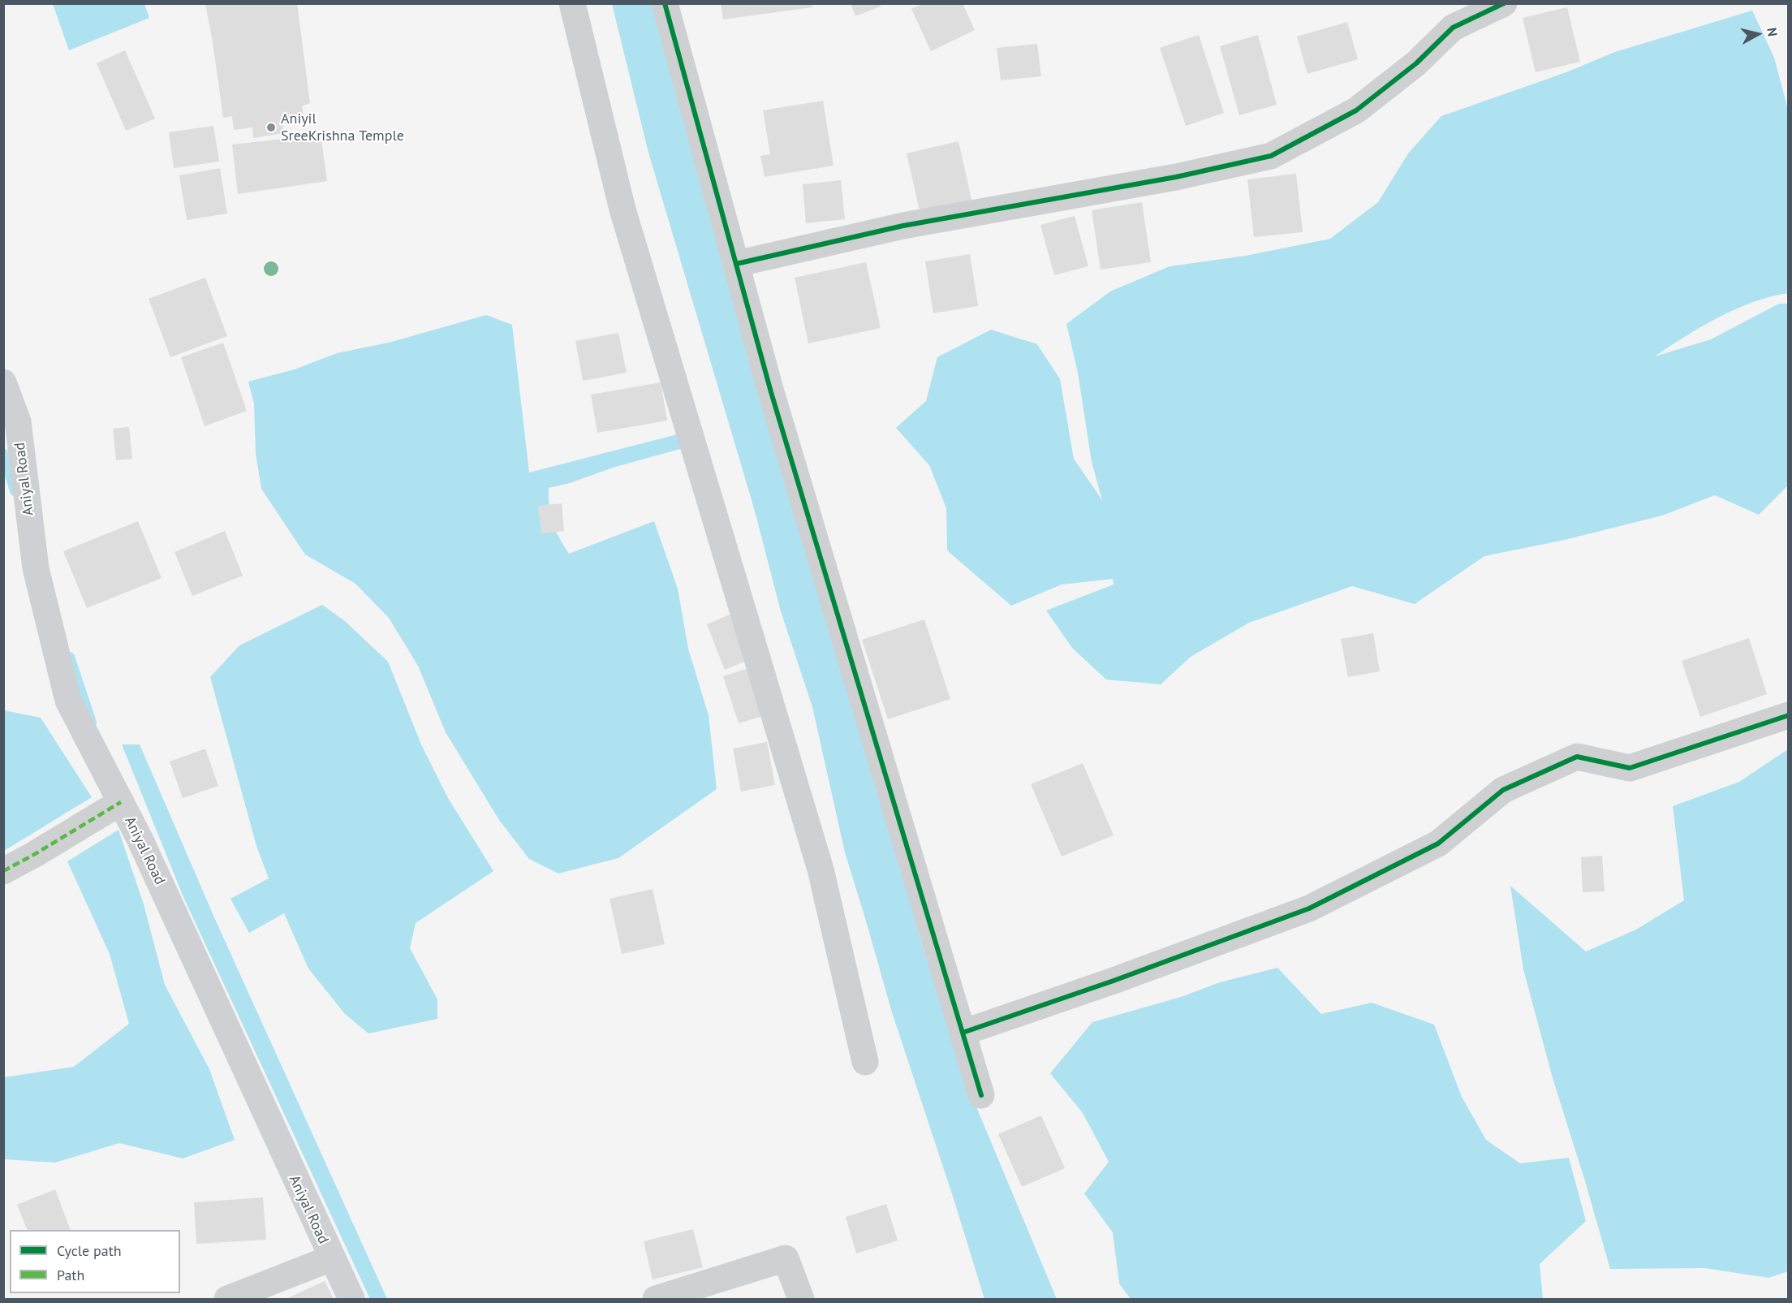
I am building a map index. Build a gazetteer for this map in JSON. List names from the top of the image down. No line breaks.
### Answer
{"streets":{"main road":["Aniyal Road"]},"places":["Aniyil SreeKrishna Temple"],"legend":["Cycle path","Path"],"north":"right"}
